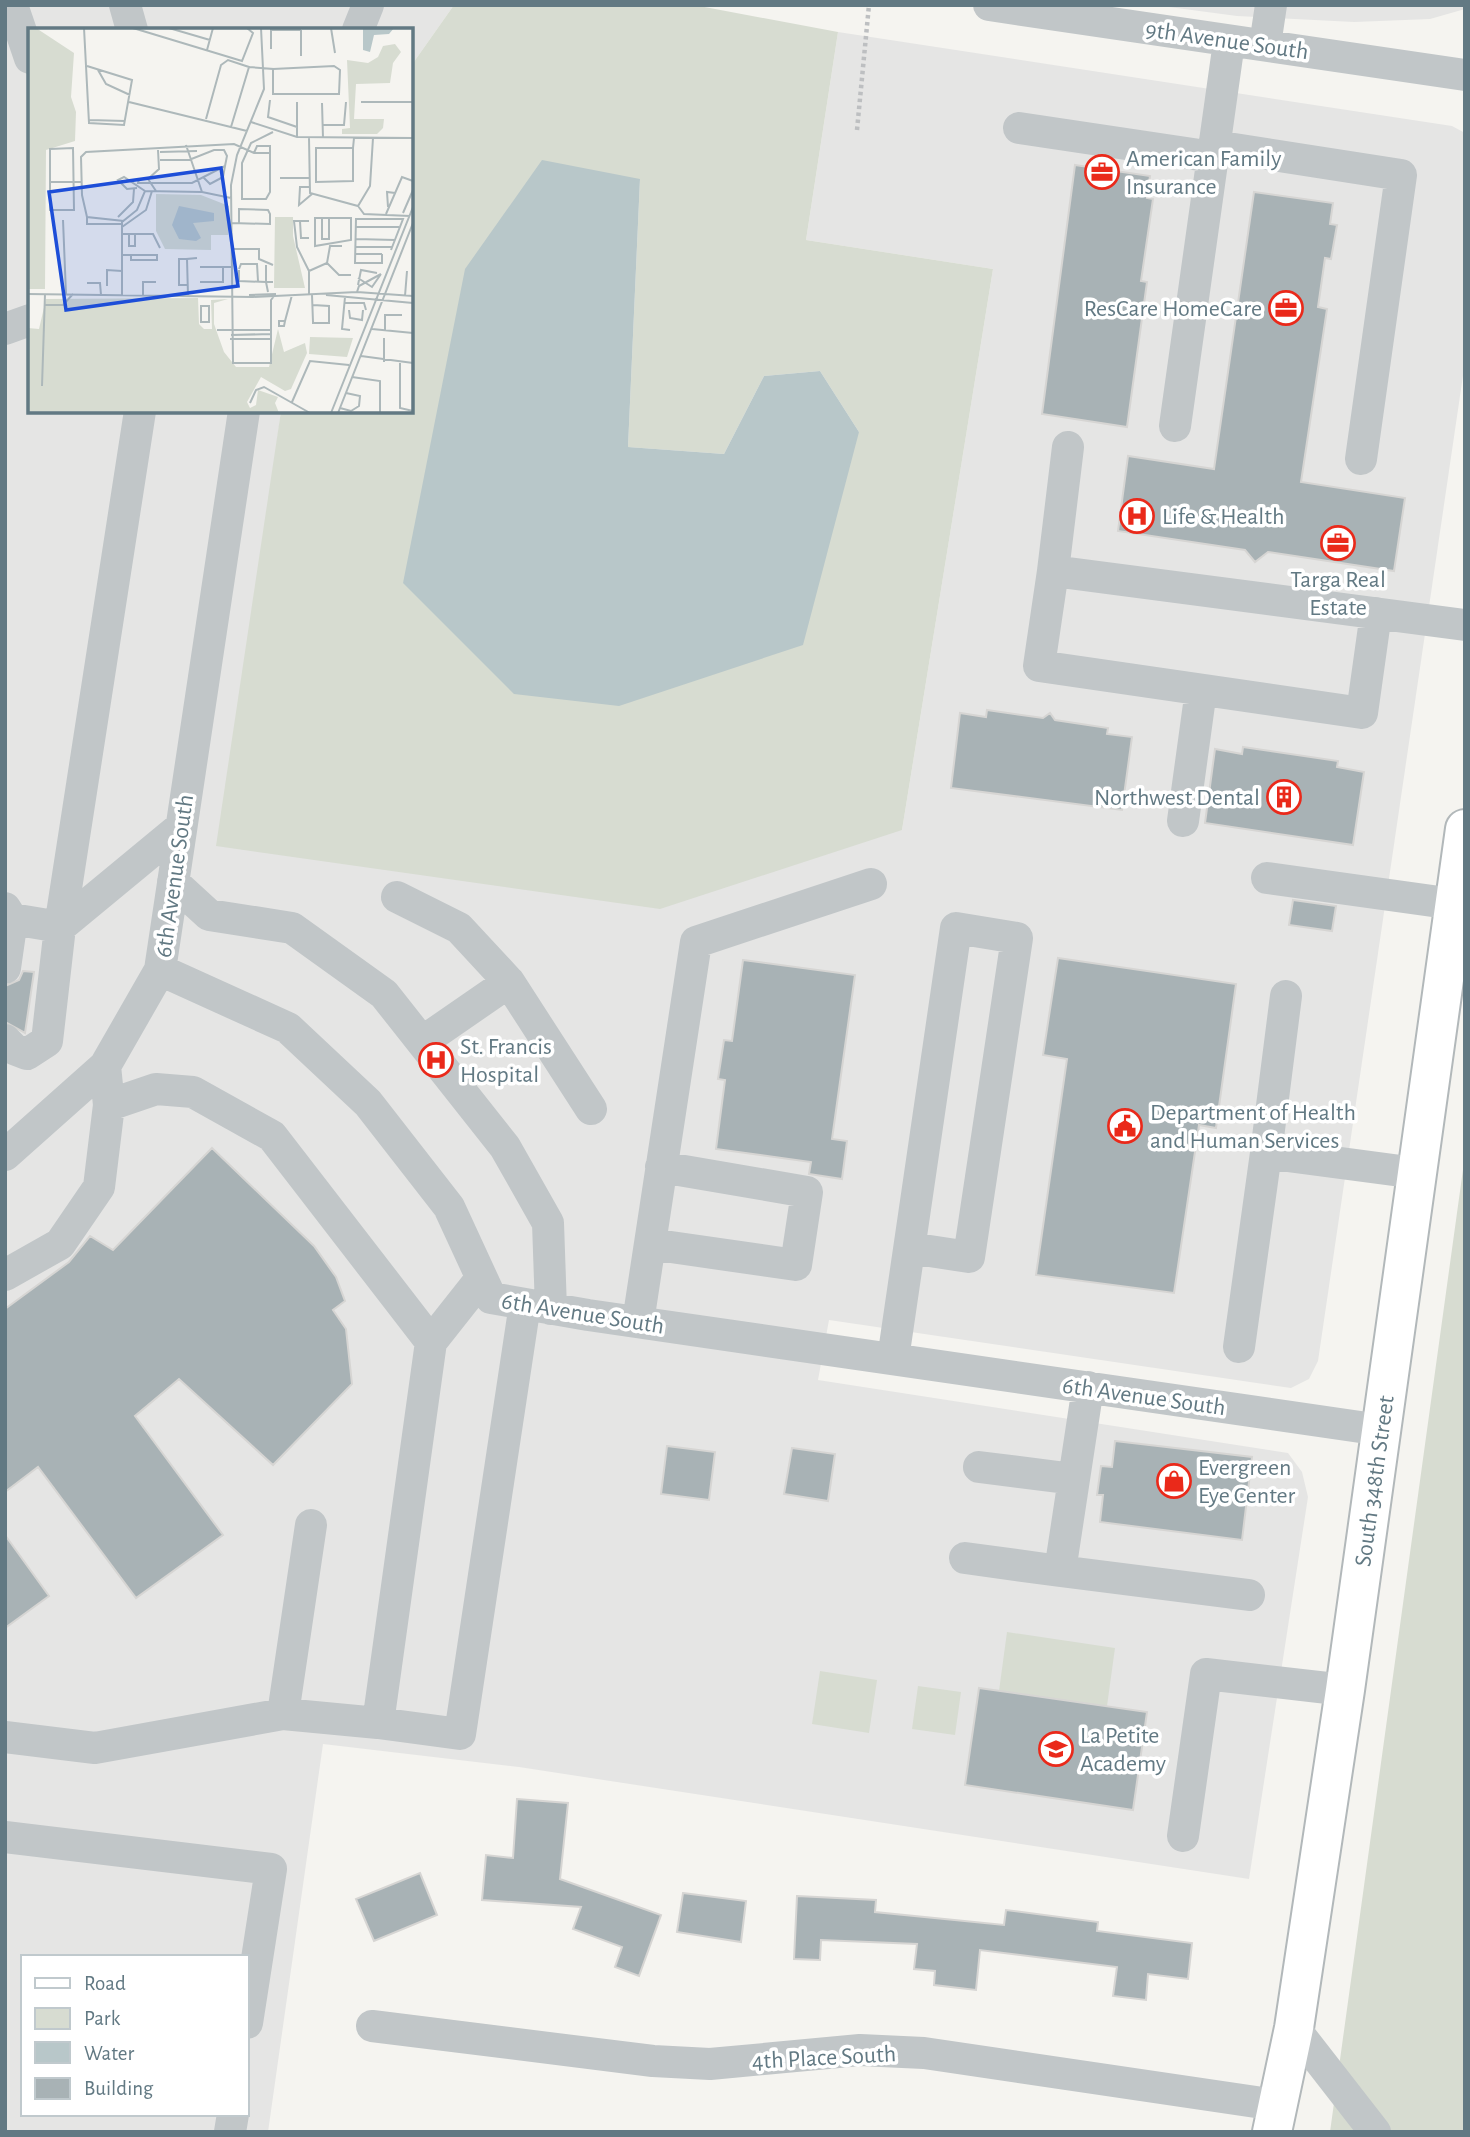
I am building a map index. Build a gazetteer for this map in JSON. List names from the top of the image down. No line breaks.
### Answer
{"streets":{"main road":["South 348th Street"],"street":["9th Avenue South","6th Avenue South","4th Place South"]},"crossings":[["6th Avenue South","South 348th Street"],["South 348th Street","4th Place South"]],"places":{"office":["American Family Insurance","ResCare HomeCare","Targa Real Estate"],"hospital":["Life & Health","St. Francis Hospital"],"building":["Northwest Dental"],"public building":["Department of Health and Human Services"],"shop":["Evergreen Eye Center"],"school or university":["La Petite Academy"]},"legend":["Road","Park","Water","Building"]}
